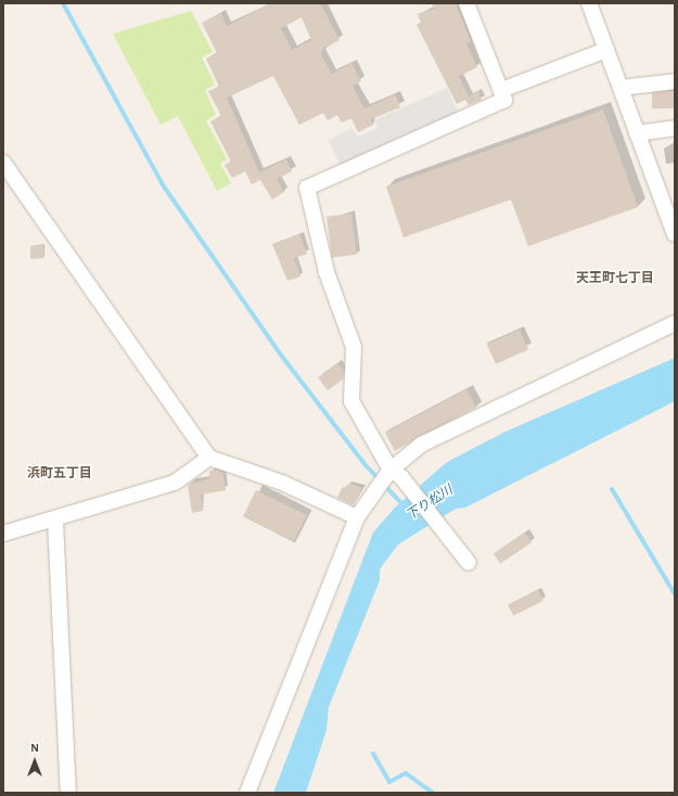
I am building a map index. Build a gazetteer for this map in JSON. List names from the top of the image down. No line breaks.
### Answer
{"districts":["天王町七丁目","浜町五丁目"],"water":["下り松川"],"north":"top"}
